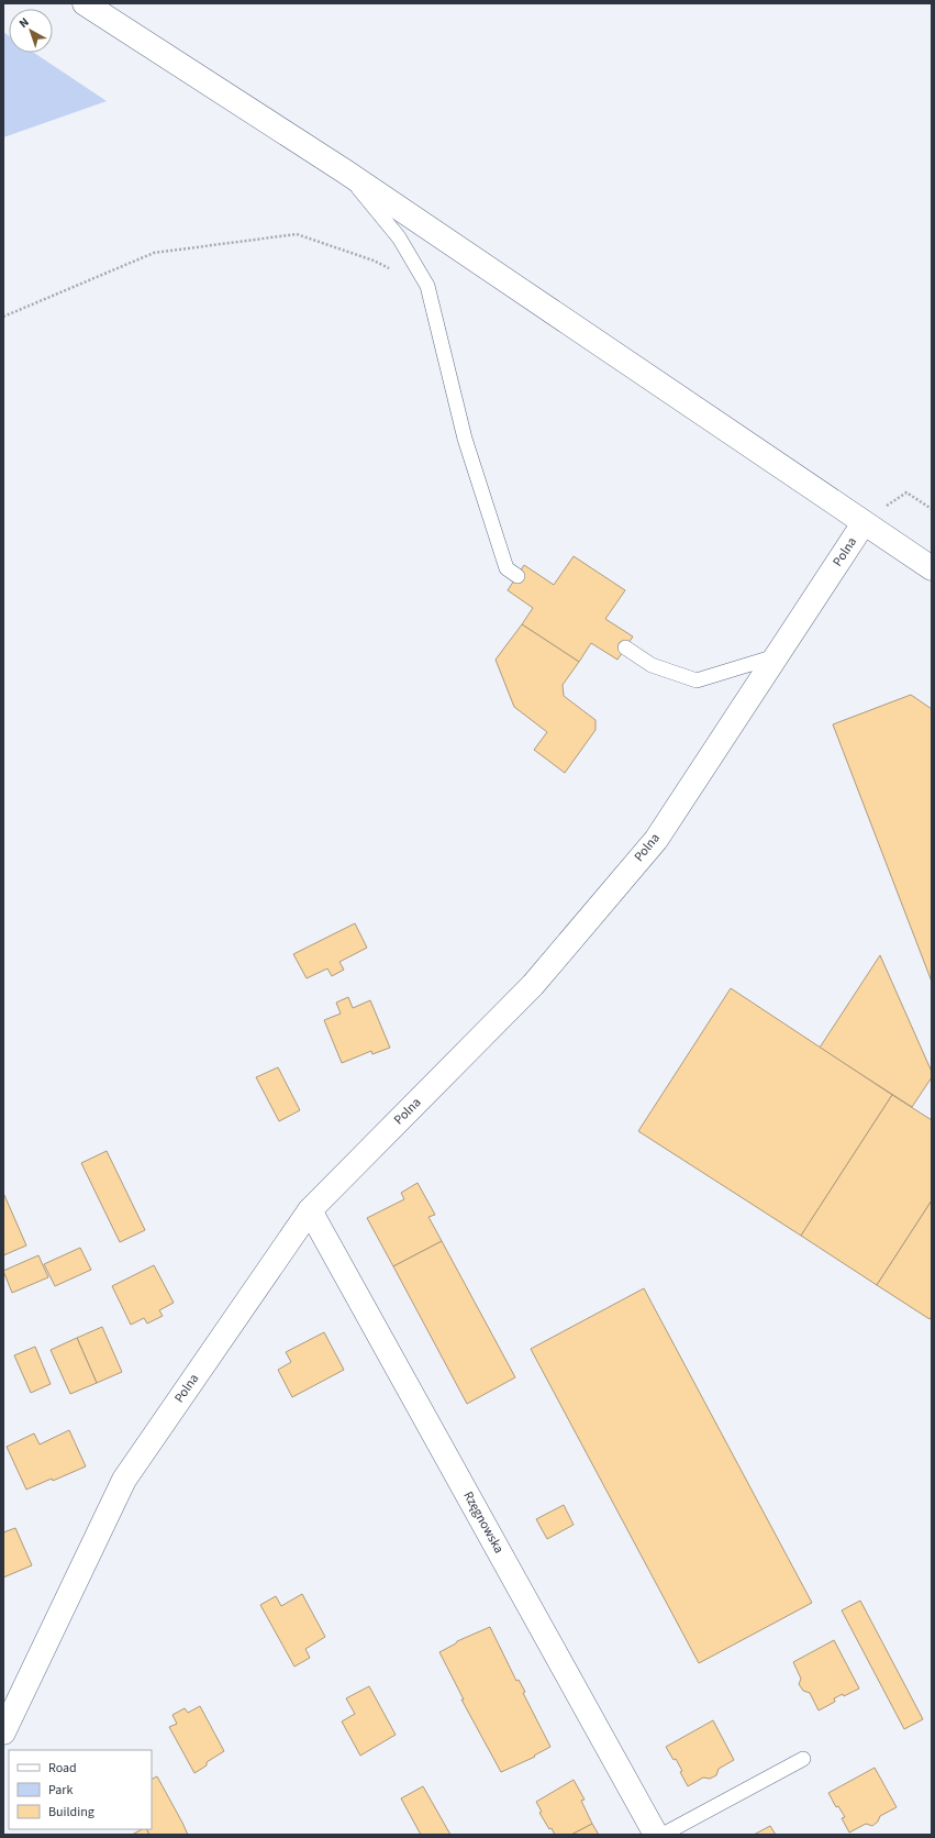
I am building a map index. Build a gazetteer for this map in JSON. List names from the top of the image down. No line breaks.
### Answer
{"streets":{"street":["Polna","Rzęgnowska"]},"crossings":[["Polna","Rzęgnowska"]],"legend":["Road","Park","Building"],"north":"top left"}
